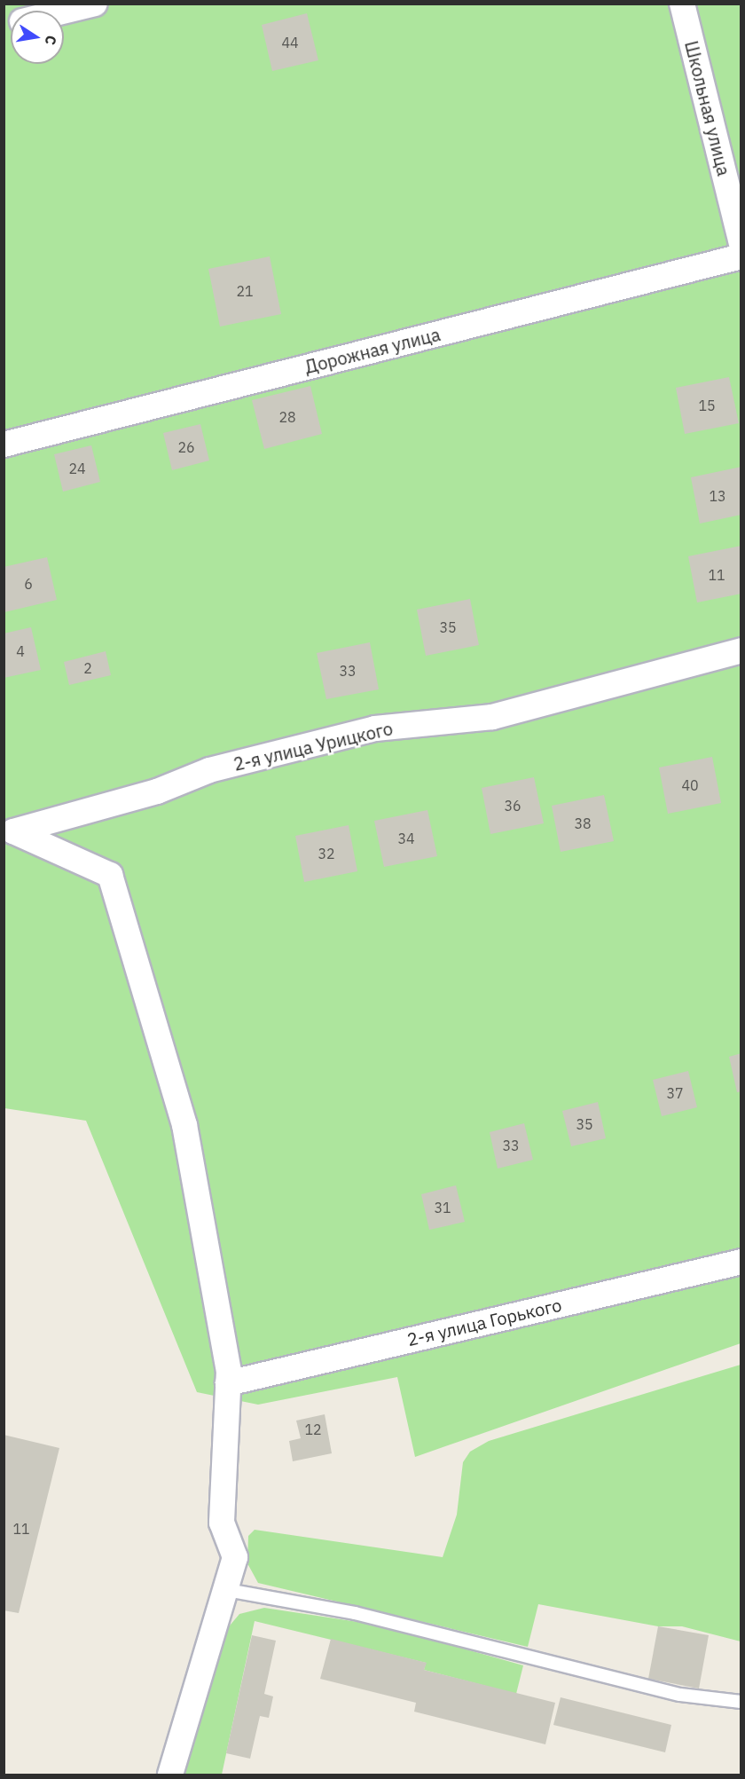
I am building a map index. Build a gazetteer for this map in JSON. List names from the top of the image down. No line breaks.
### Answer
{"streets":{"street":["Школьная улица","Дорожная улица","2-я улица Урицкого","2-я улица Горького"]},"house_numbers":["44","21","15","28","26","24","13","11","6","35","4","2","33","40","36","38","34","32","37","35","33","31","12","11"],"north":"right"}
